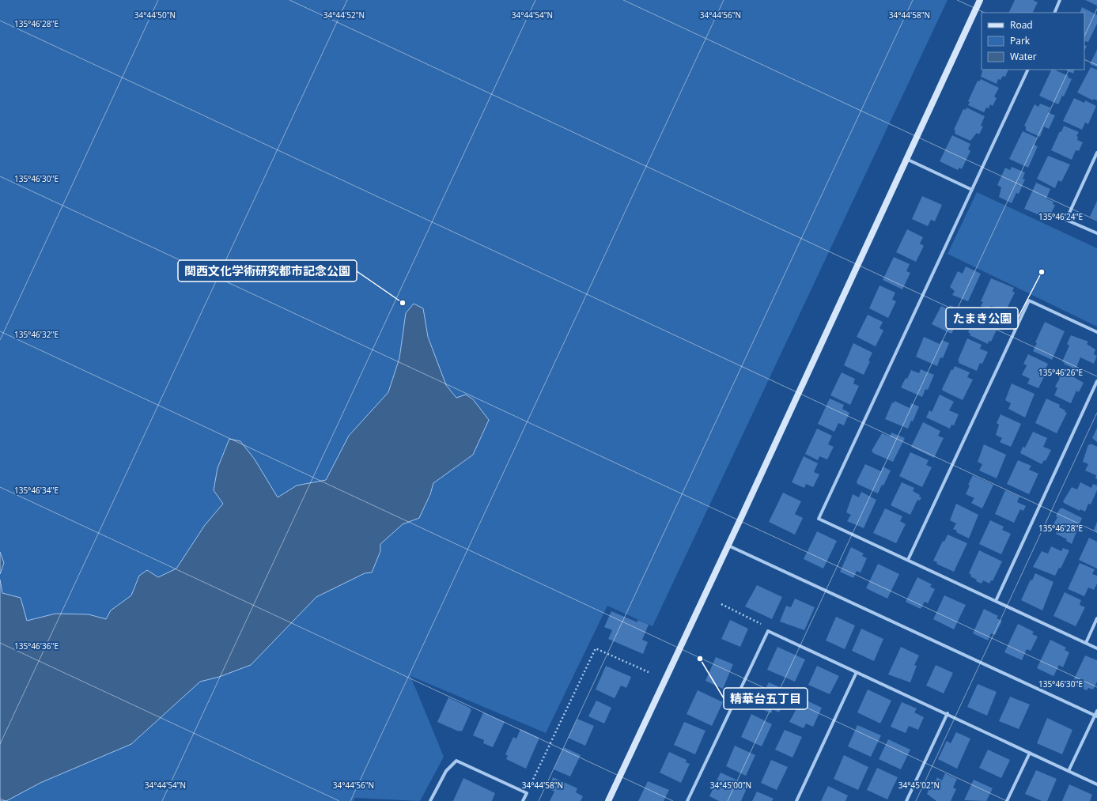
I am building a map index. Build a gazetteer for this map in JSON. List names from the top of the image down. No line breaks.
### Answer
{"places":["たまき公園","関西文化学術研究都市記念公園","精華台五丁目"],"legend":["Road","Park","Water"],"coordinates":["34°44'50\"N","34°44'52\"N","34°44'54\"N","34°44'56\"N","34°44'58\"N","135°46'28\"E","135°46'30\"E","135°46'24\"E","135°46'32\"E","135°46'26\"E","135°46'34\"E","135°46'36\"E","34°45'00\"N","34°45'02\"N"]}
